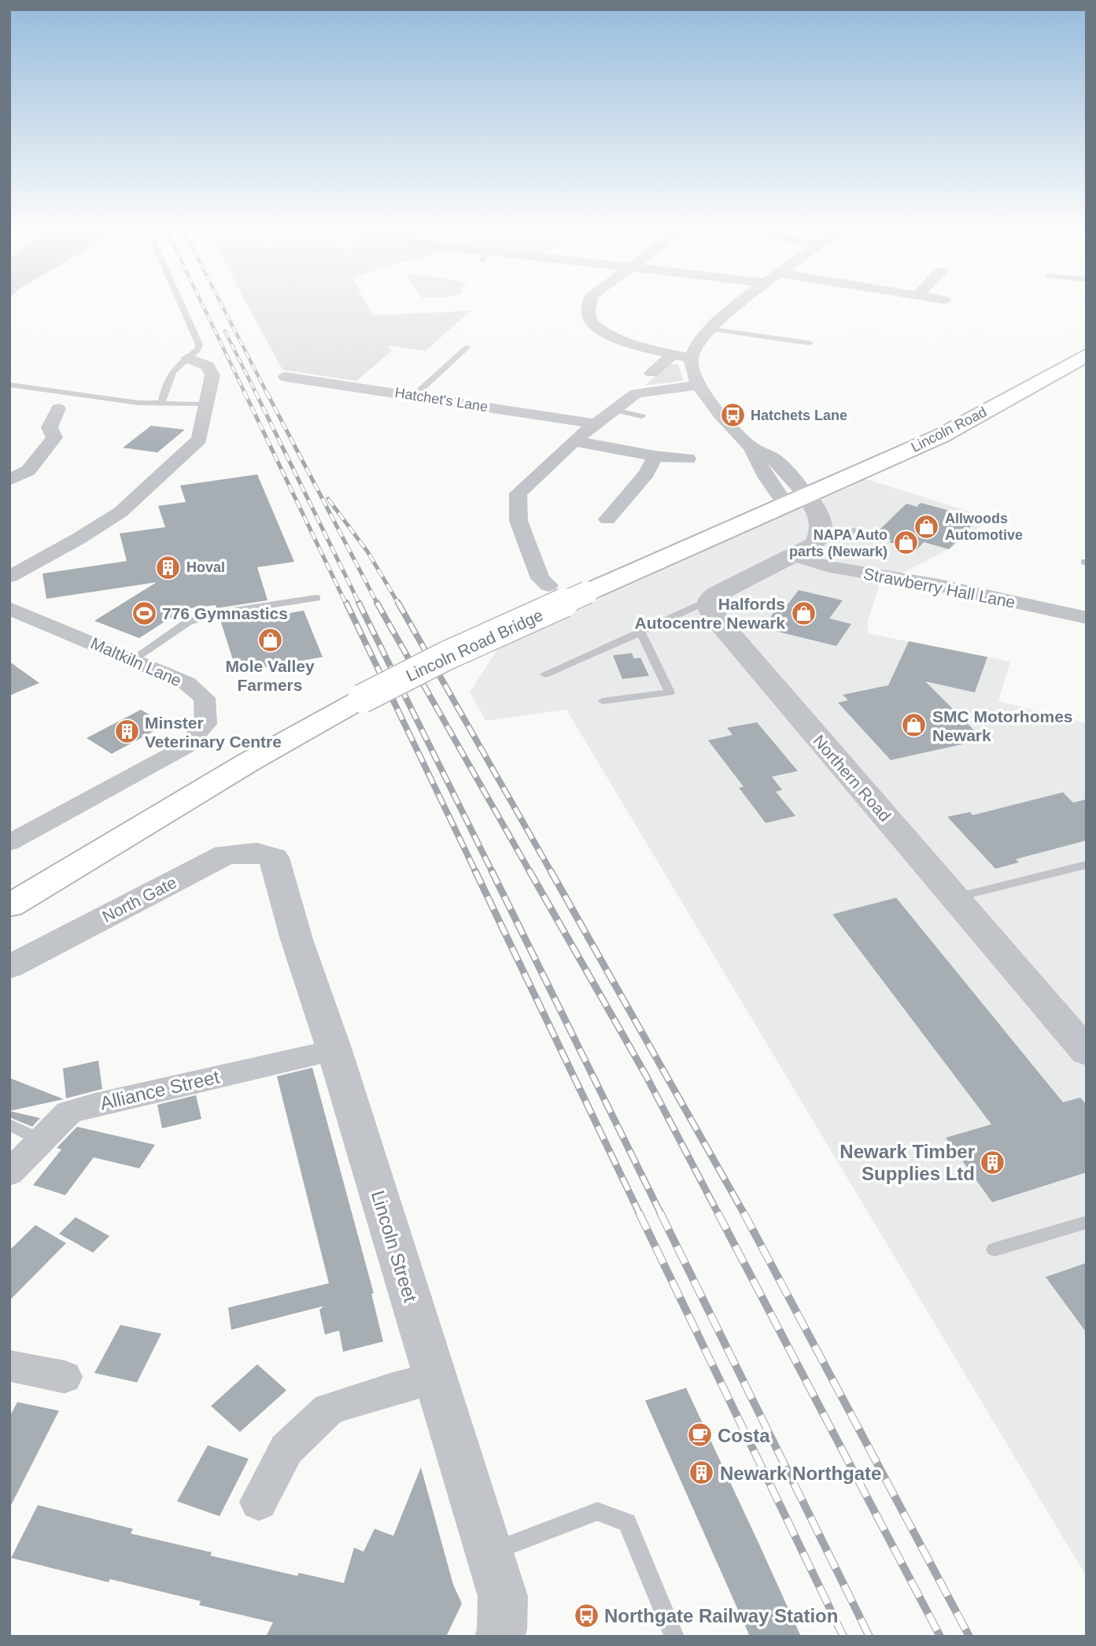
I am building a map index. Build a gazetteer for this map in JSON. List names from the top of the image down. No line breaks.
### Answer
{"streets":{"main road":["Lincoln Road","Lincoln Road Bridge"],"street":["Hatchet's Lane","Strawberry Hall Lane","Maltkiln Lane","Northern Road","North Gate","Alliance Street","Lincoln Street"]},"crossings":[["Lincoln Road","Lincoln Road Bridge"],["North Gate","Lincoln Street"],["Alliance Street","Lincoln Street"]],"places":{"bus stop":["Hatchets Lane","Northgate Railway Station"],"shop":["Allwoods Automotive","NAPA Auto parts (Newark)","Halfords Autocentre Newark","Mole Valley Farmers","SMC Motorhomes Newark"],"building":["Hoval","Minster Veterinary Centre","Newark Timber Supplies Ltd","Newark Northgate"],"sports":["776 Gymnastics"],"cafe":["Costa"]}}
